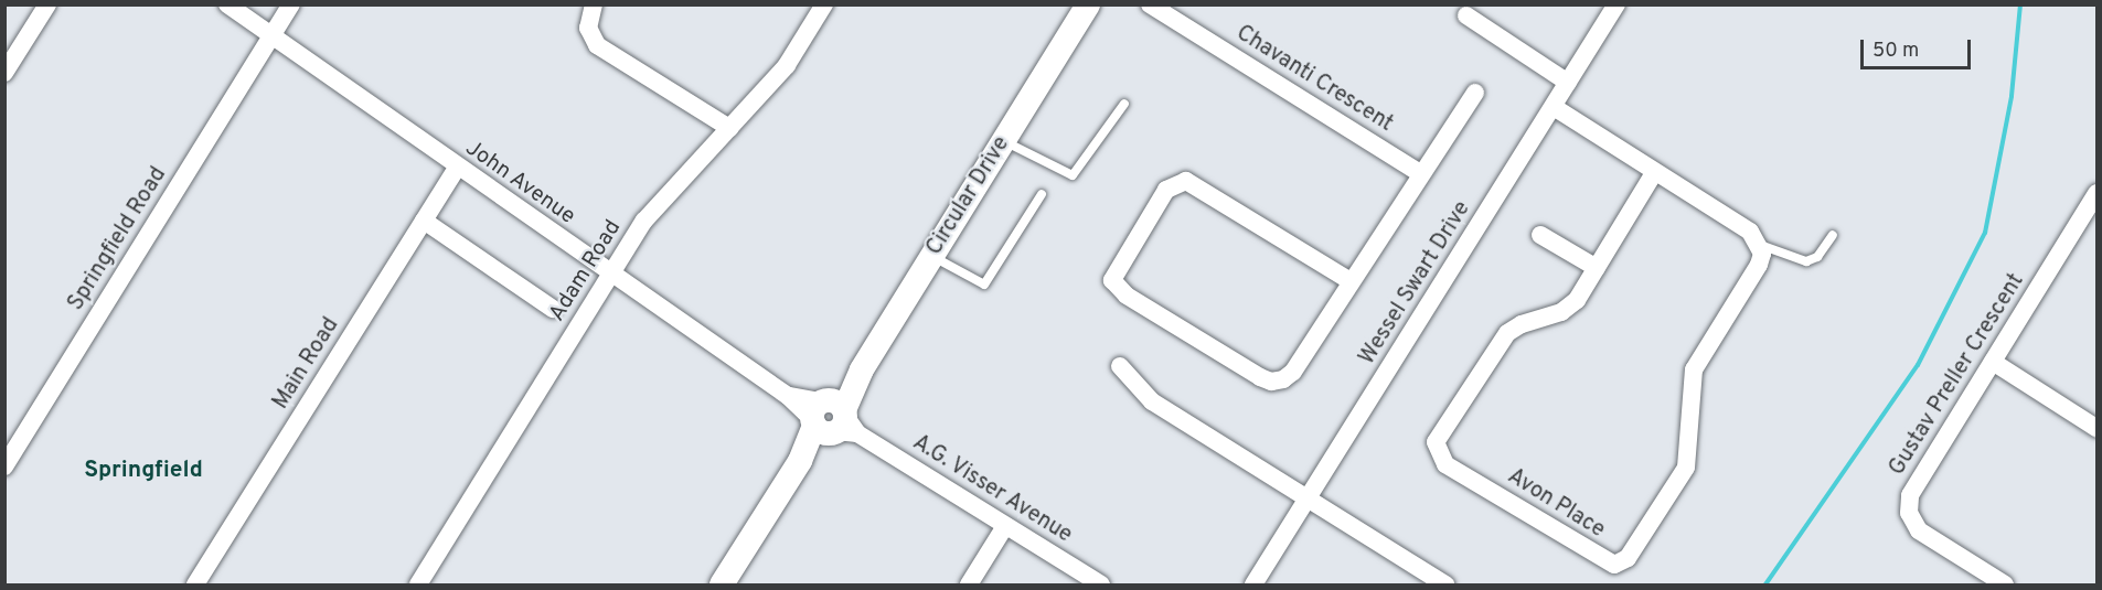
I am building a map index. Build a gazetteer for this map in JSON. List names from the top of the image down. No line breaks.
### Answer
{"streets":{"street":["Chavanti Crescent","John Avenue","Circular Drive","Springfield Road","Adam Road","Wessel Swart Drive","Main Road","Gustav Preller Crescent","A.G. Visser Avenue","Avon Place"]},"crossings":[["John Avenue","Circular Drive"],["John Avenue","Springfield Road"],["John Avenue","Adam Road"],["John Avenue","Main Road"],["John Avenue","A.G. Visser Avenue"],["Circular Drive","A.G. Visser Avenue"]],"districts":["Springfield"],"scale_bar":"50 m"}
